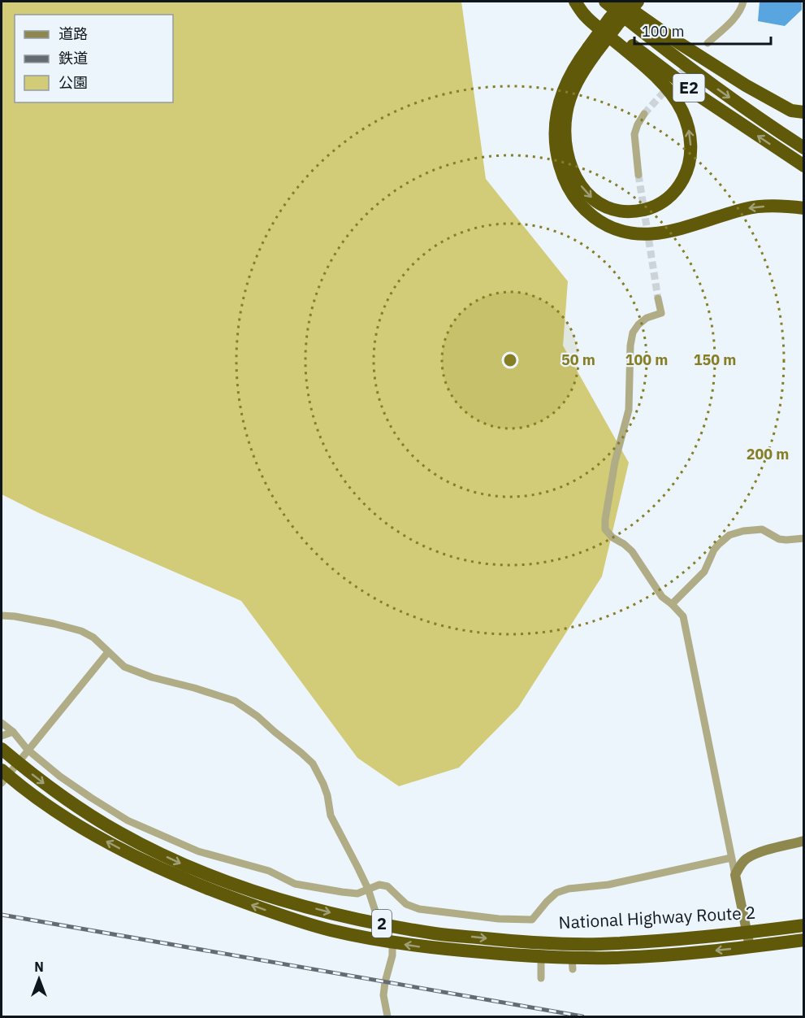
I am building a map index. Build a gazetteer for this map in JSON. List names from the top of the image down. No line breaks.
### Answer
{"streets":{"highway":["E2","National Highway Route 2","2"]},"legend":["道路","鉄道","公園"],"scale_bar":"100 m","north":"top","rings":["50 m","100 m","150 m","200 m"]}
